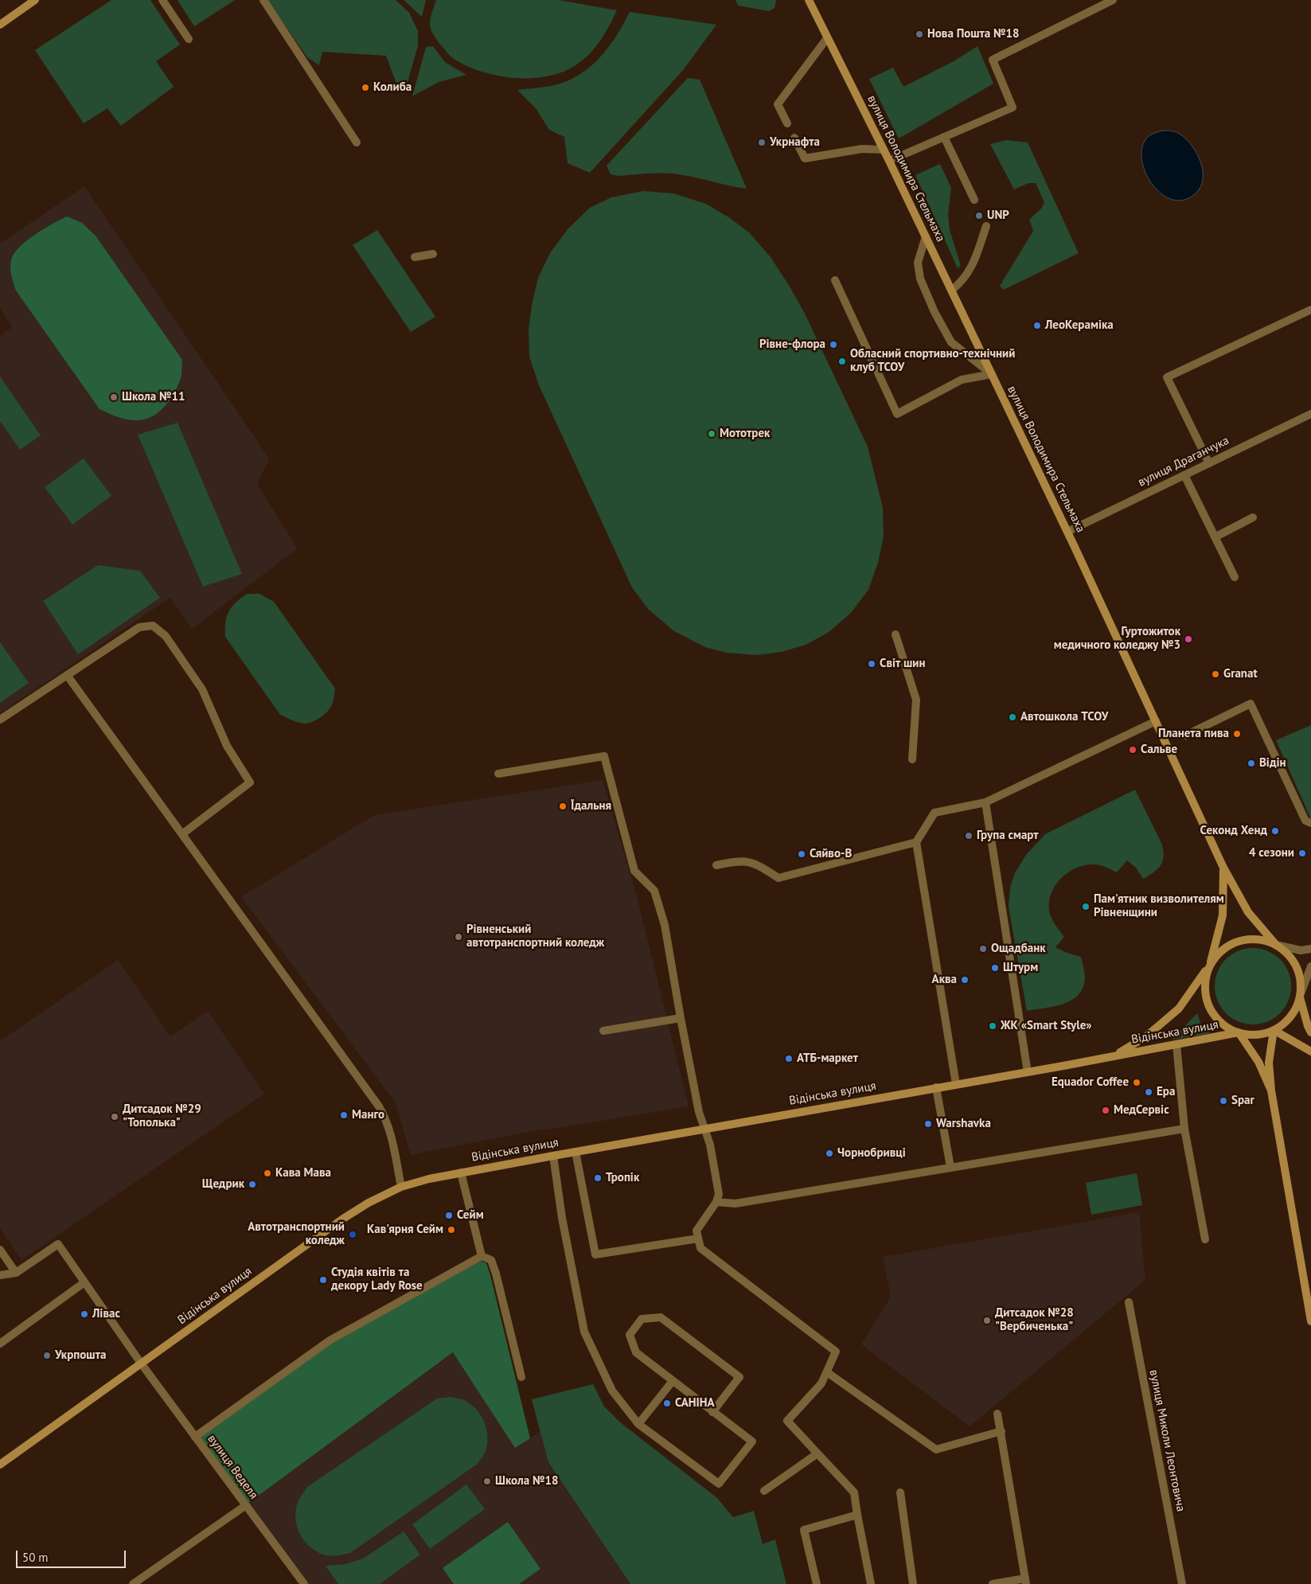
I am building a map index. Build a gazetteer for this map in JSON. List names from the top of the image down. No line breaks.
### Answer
{"streets":{"main road":["вулиця Володимира Стельмаха","Відінська вулиця"],"street":["вулиця Драганчука","вулиця Миколи Леонтовича","вулиця Веделя"]},"crossings":[["вулиця Володимира Стельмаха","вулиця Драганчука"],["вулиця Володимира Стельмаха","Відінська вулиця"],["Відінська вулиця","вулиця Веделя"]],"places":["Нова Пошта №18","Колиба","Укрнафта","UNP","ЛеоКерамiка","Рівне-флора","Обласний спортивно-технічний клуб ТСОУ","Школа №11","Мототрек","Гуртожиток медичного коледжу №3","Світ шин","Granat","Автошкола ТСОУ","Планета пива","Сальве","Відін","Їдальня","Секонд Хенд","Група смарт","4 сезони","Сяйво-В","Пам'ятник визволителям Рівненщини","Рівненський автотранспортний коледж","Ощадбанк","Штурм","Аква","ЖК «Smart Style»","АТБ-маркет","Equador Coffee","Ера","Spar","МедСервіс","Манго","Дитсадок №29 \"Тополька\"","Warshavka","Чорнобривці","Кава Мава","Тропік","Щедрик","Сейм","Кав'ярня Сейм","Автотранспортний коледж","Студія квітів та декору Lady Rose","Лівас","Дитсадок №28 \"Вербиченька\"","Укрпошта","САНІНА","Школа №18"],"scale_bar":"50 m"}
